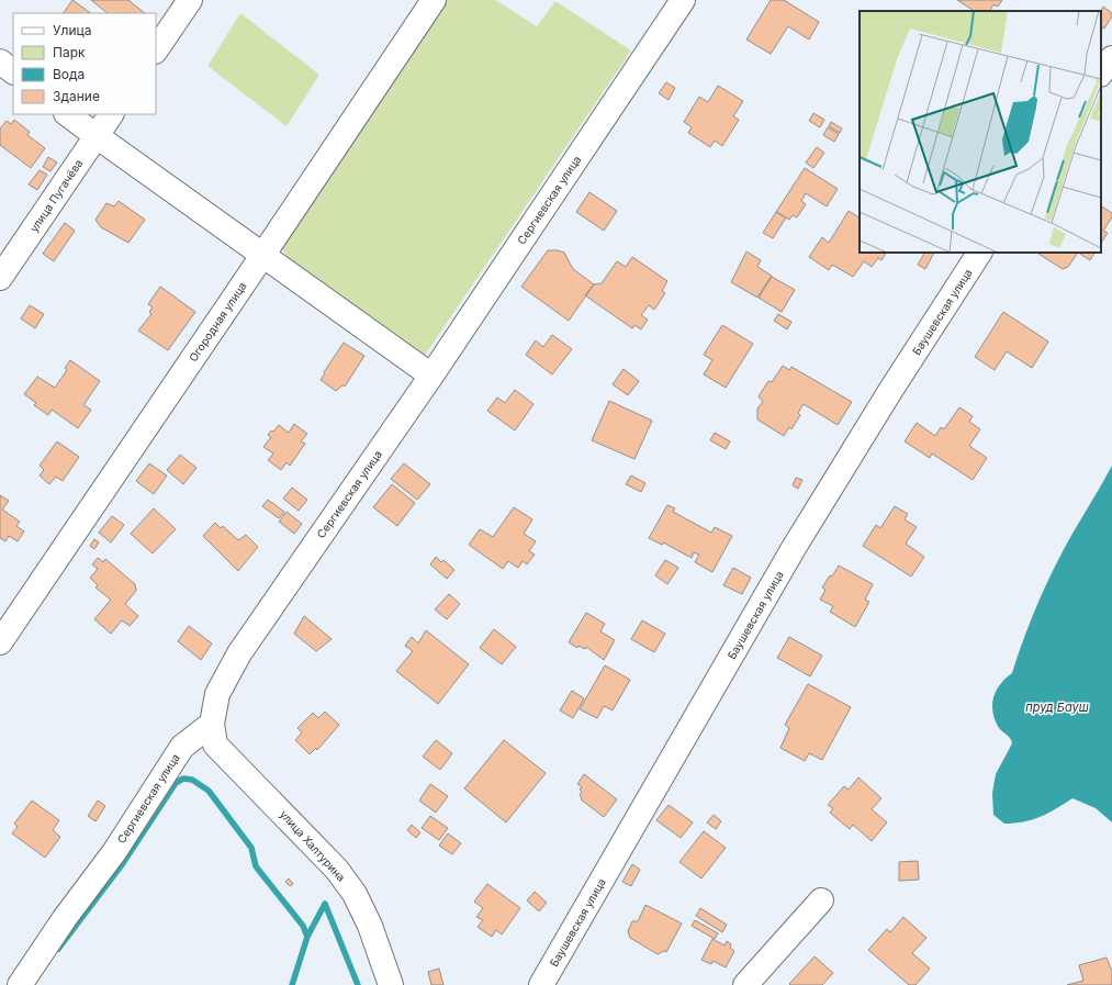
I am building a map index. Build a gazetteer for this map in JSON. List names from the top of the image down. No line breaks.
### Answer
{"streets":{"street":["улица Пугачёва","Сергиевская улица","Баушевская улица","Огородная улица","улица Халтурина"]},"crossings":[["Сергиевская улица","улица Халтурина"]],"water":["пруд Бауш"],"legend":["Улица","Парк","Вода","Здание"]}
